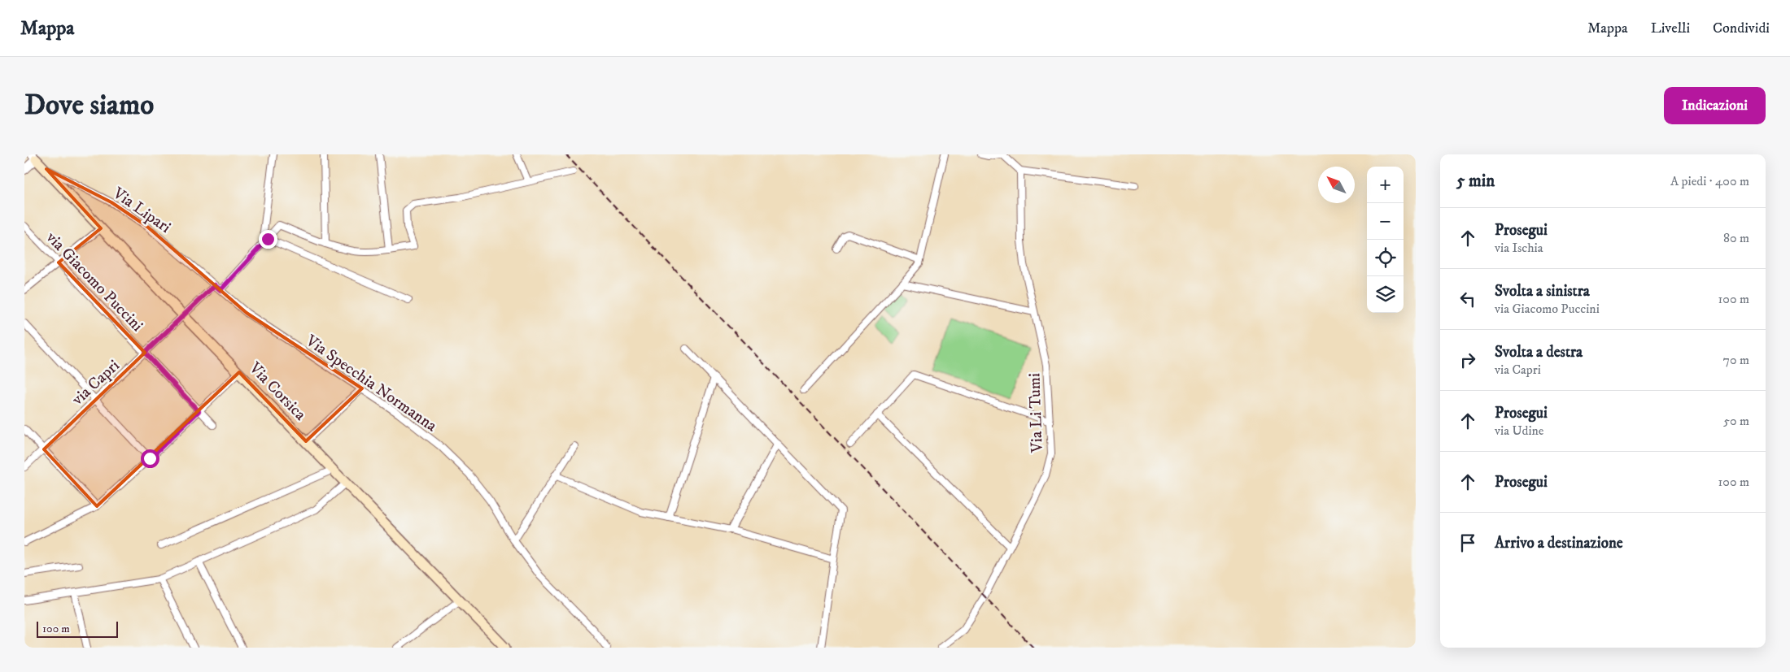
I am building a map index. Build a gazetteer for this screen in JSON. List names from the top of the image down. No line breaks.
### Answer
{"streets":{"main road":["Via Corsica"],"street":["Via Lipari","via Giacomo Puccini","via Capri","Via Specchia Normanna","Via Li Tumi"]},"crossings":[["Via Lipari","via Capri"],["Via Lipari","Via Specchia Normanna"],["Via Lipari","Via Corsica"],["via Giacomo Puccini","via Capri"],["via Capri","Via Specchia Normanna"],["via Capri","Via Corsica"]],"scale_bar":"100 m","north":"top left","page":{"header":"Mappa","nav":["Mappa","Livelli","Condividi"],"buttons":"Indicazioni","title":"Dove siamo","heading":["5 min","A piedi · 400 m"],"map_buttons":["+","−"],"list":[["Prosegui","via Ischia","80 m"],["Svolta a sinistra","via Giacomo Puccini","100 m"],["Svolta a destra","via Capri","70 m"],["Prosegui","via Udine","50 m"],["Prosegui","100 m"],"Arrivo a destinazione"],"scale":"100 m"}}
